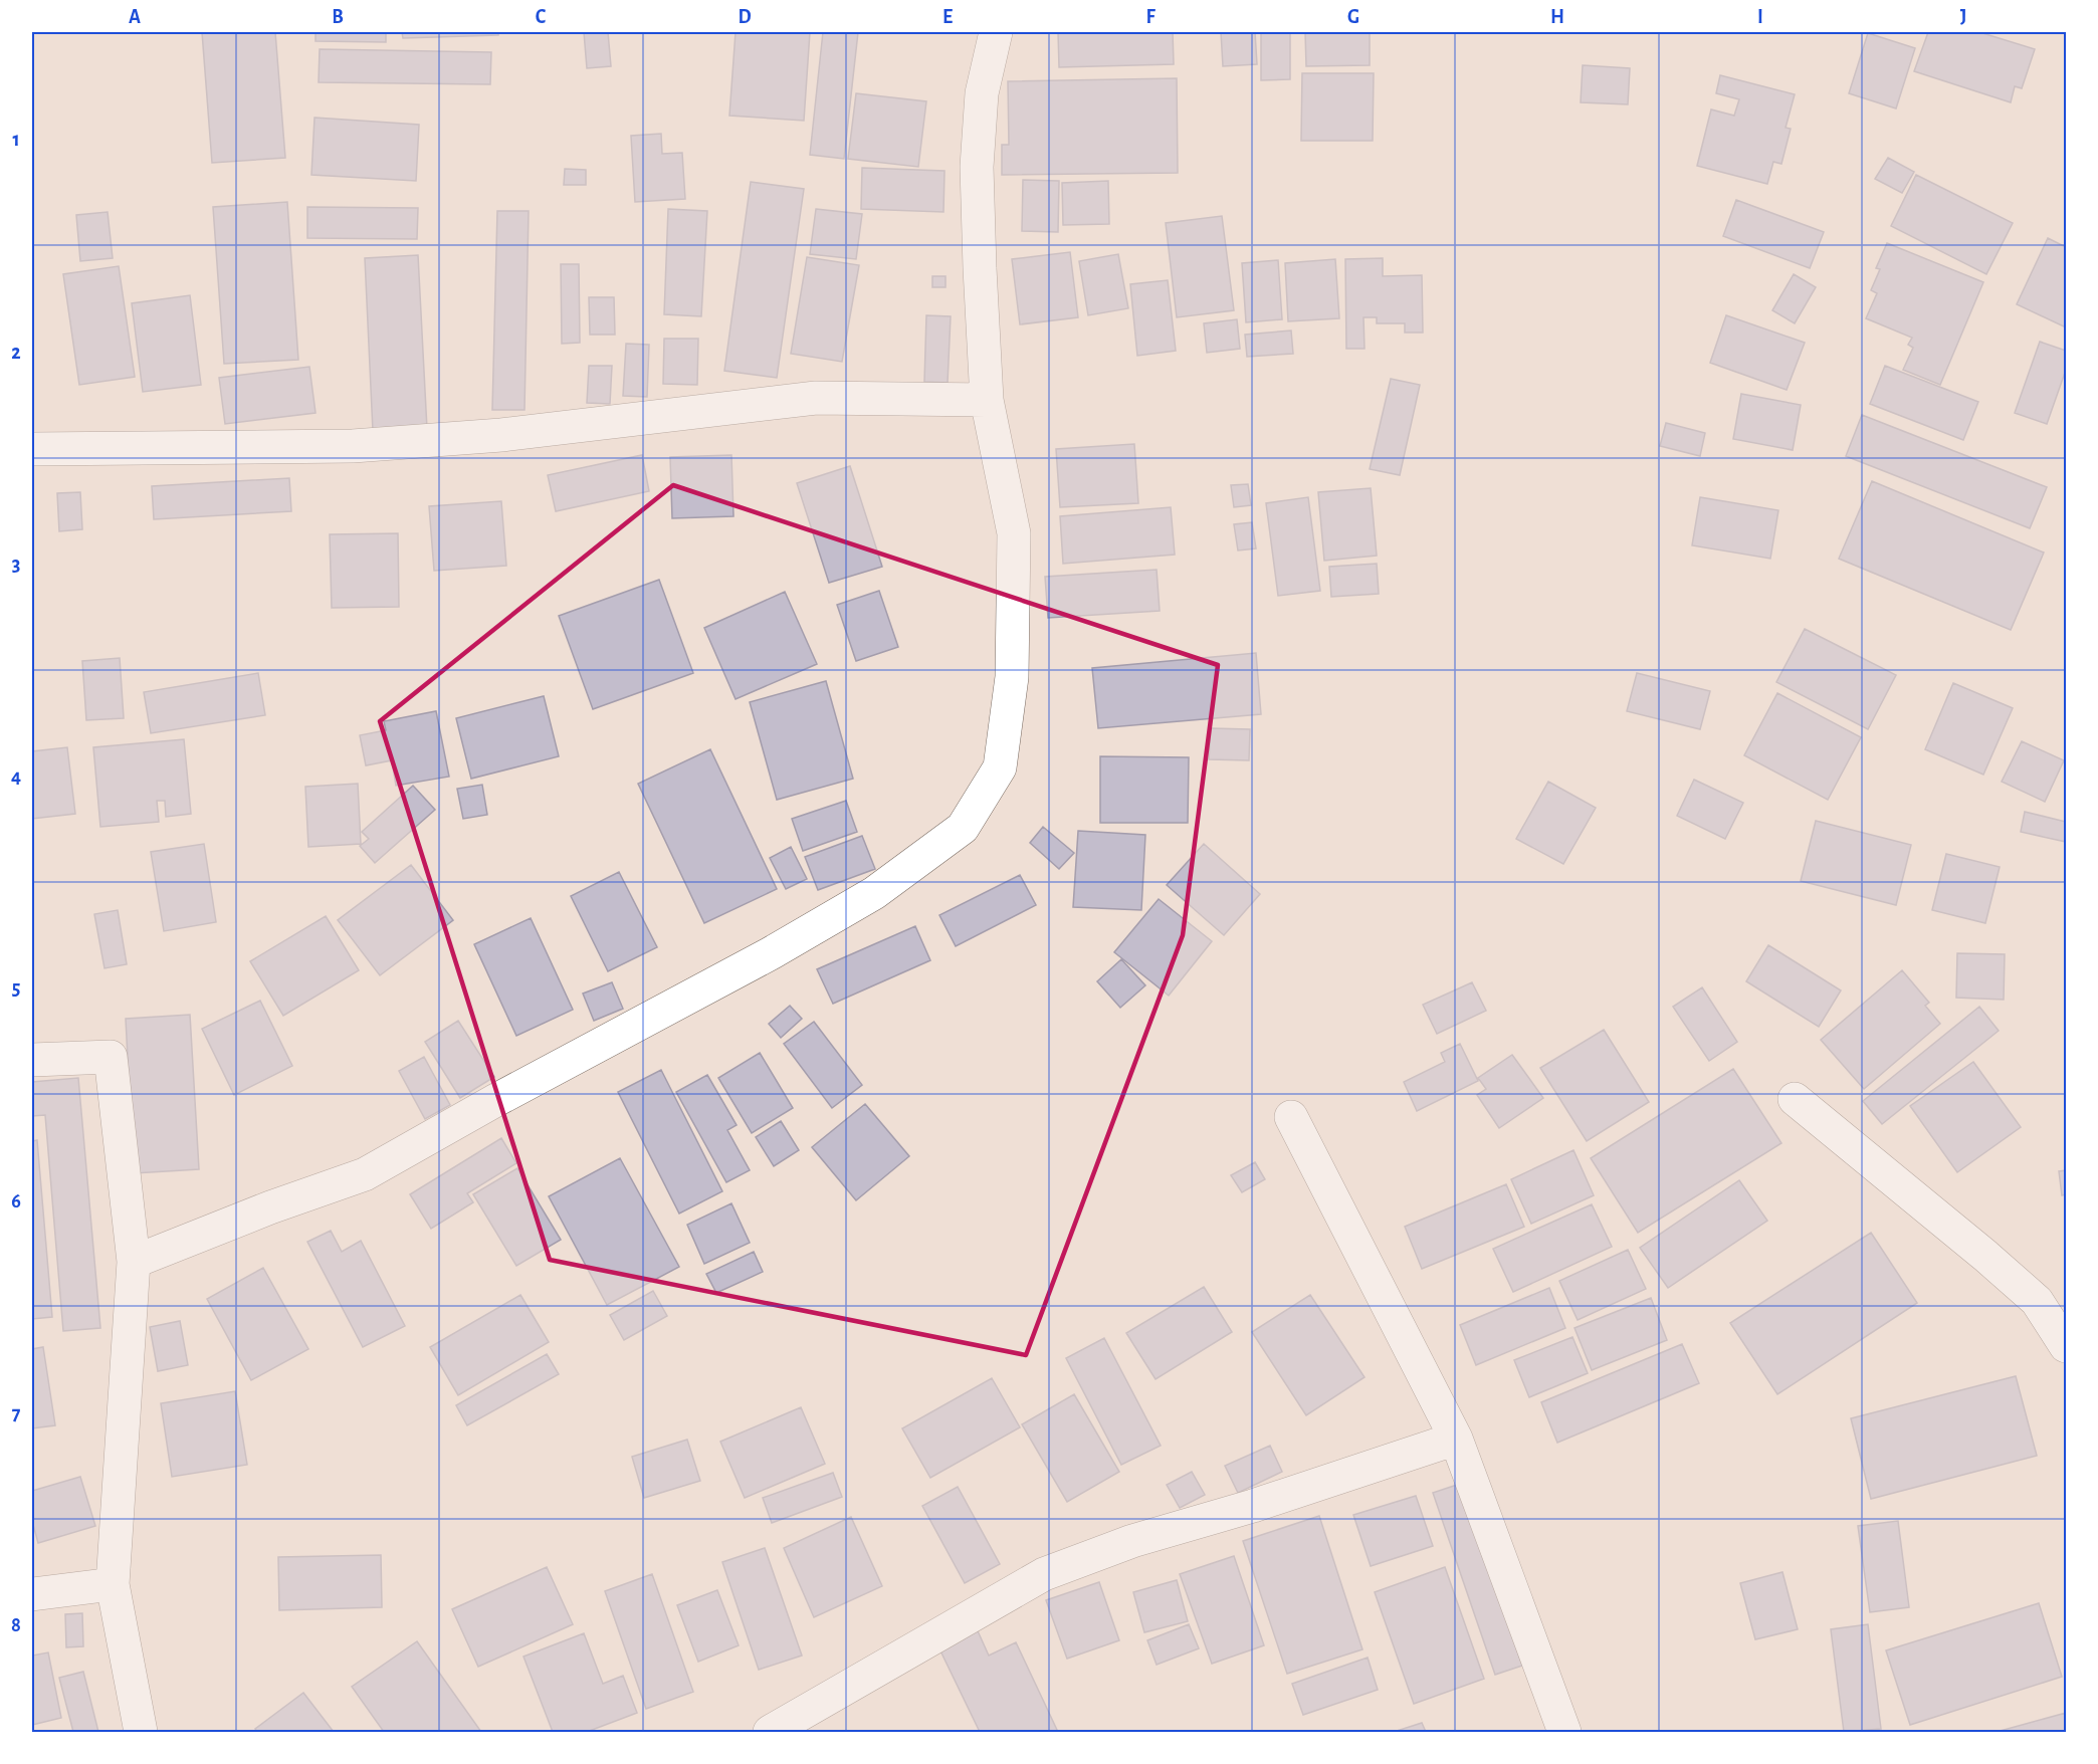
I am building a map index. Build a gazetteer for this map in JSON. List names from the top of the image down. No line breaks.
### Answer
{"grid":{"columns":["A","B","C","D","E","F","G","H","I","J"],"rows":["1","2","3","4","5","6","7","8"]}}
